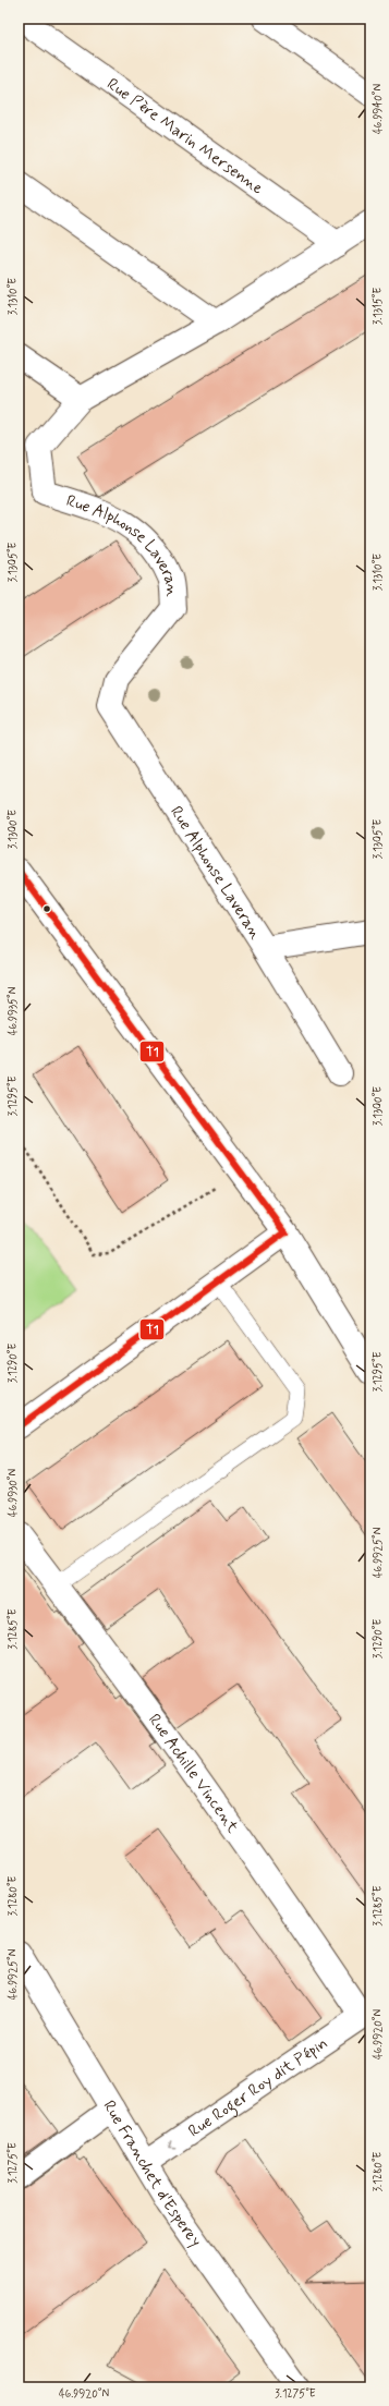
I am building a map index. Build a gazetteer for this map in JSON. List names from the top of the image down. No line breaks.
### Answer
{"streets":{"street":["Rue Père Marin Mersenne","Rue Alphonse Laveran","Rue Achille Vincent","Rue Roger Roy dit Pépin","Rue Franchet d'Esperey"]},"crossings":[["Rue Père Marin Mersenne","Rue Alphonse Laveran"],["Rue Achille Vincent","Rue Roger Roy dit Pépin"],["Rue Roger Roy dit Pépin","Rue Franchet d'Esperey"]],"one_way":["Rue Roger Roy dit Pépin"],"lines":["transit line T1"],"coordinates":["46.9940°N","3.1310°E","3.1315°E","3.1305°E","3.1300°E","46.9935°N","3.1295°E","3.1290°E","46.9930°N","46.9925°N","3.1285°E","3.1280°E","46.9920°N","3.1275°E"]}
